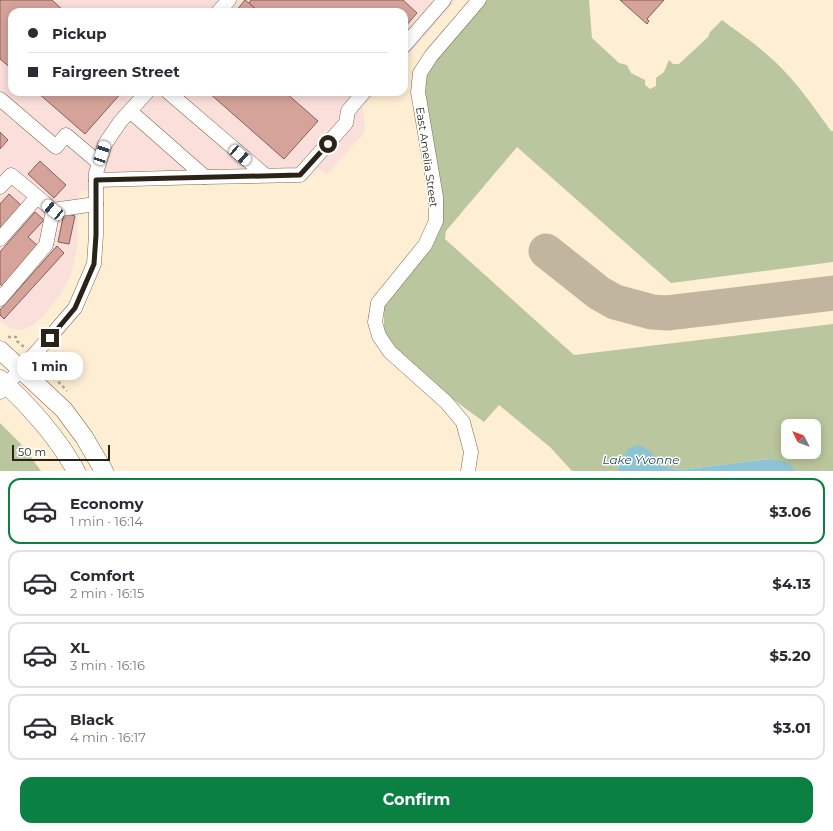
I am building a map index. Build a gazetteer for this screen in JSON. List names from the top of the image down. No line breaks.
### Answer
{"streets":{"street":["East Amelia Street"]},"water":["Lake Yvonne"],"scale_bar":"50 m","north":"top left","page":{"banner":["Pickup","Fairgreen Street"],"bubble":"1 min","scale":"50 m","list":[{"name":"Economy","note":"1 min · 16:14","value":"$3.06"},{"name":"Comfort","note":"2 min · 16:15","value":"$4.13"},{"name":"XL","note":"3 min · 16:16","value":"$5.20"},{"name":"Black","note":"4 min · 16:17","value":"$3.01"}],"buttons":"Confirm"}}
